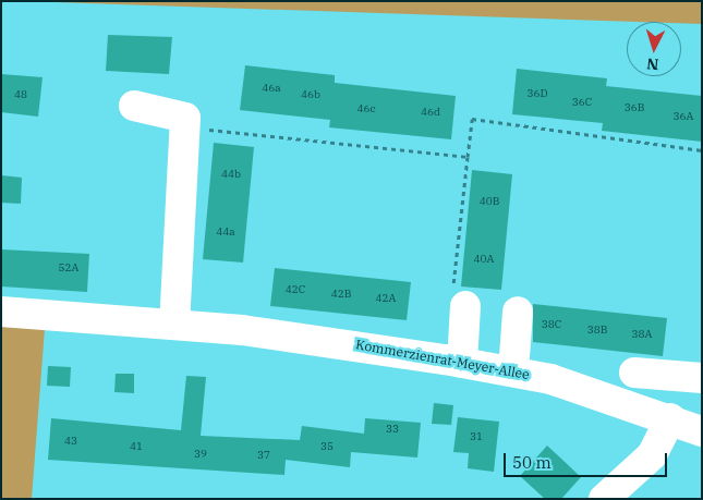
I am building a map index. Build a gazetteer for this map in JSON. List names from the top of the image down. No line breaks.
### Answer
{"streets":{"street":["Kommerzienrat-Meyer-Allee"]},"house_numbers":["46a","36D","48","46b","36C","36B","46c","46d","36A","44b","40B","44a","40A","52A","42C","42B","42A","38C","38B","38A","33","31","43","41","35","39","37"],"scale_bar":"50 m","north":"bottom"}
